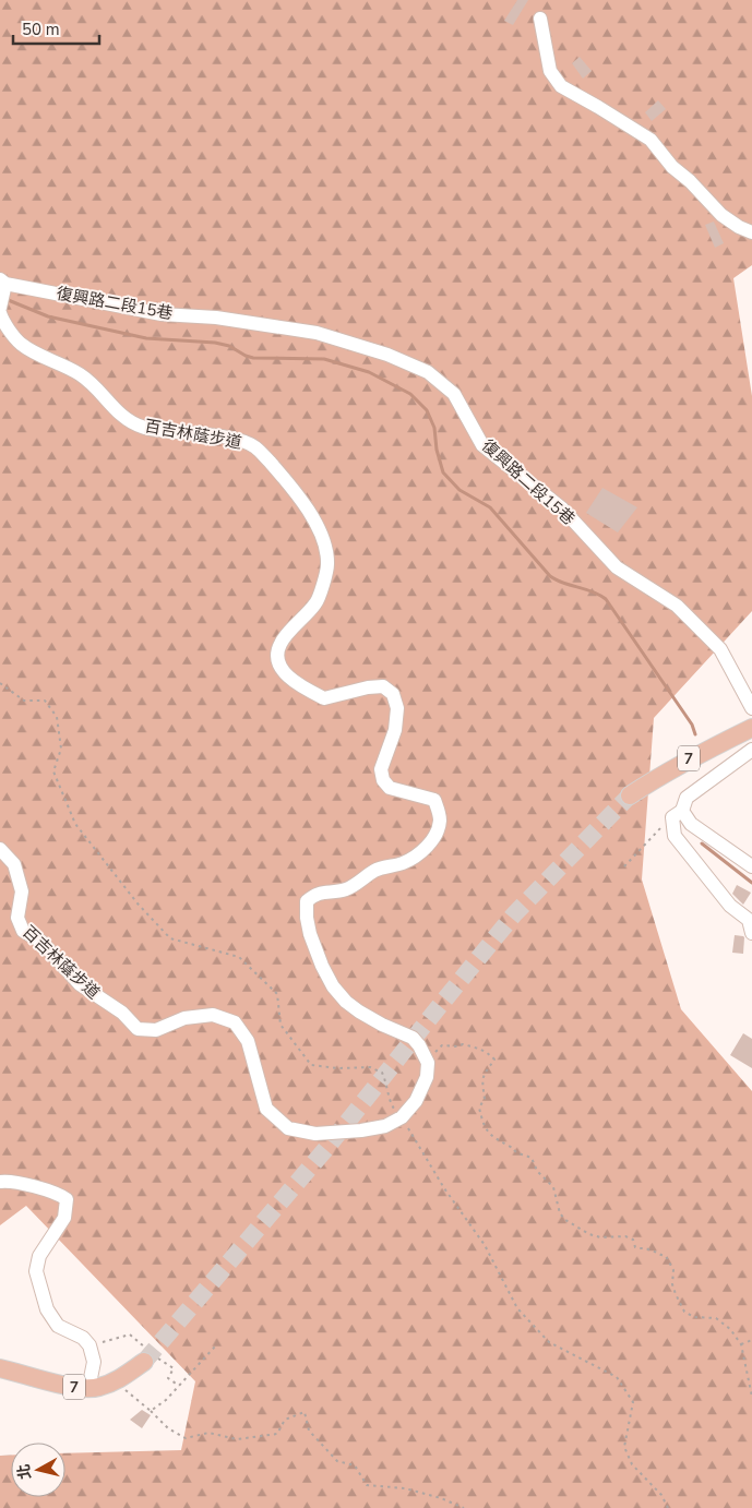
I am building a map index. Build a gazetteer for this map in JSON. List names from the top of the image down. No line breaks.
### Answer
{"streets":{"main road":["7"],"street":["復興路二段15巷","百吉林蔭步道"]},"scale_bar":"50 m","north":"left"}
